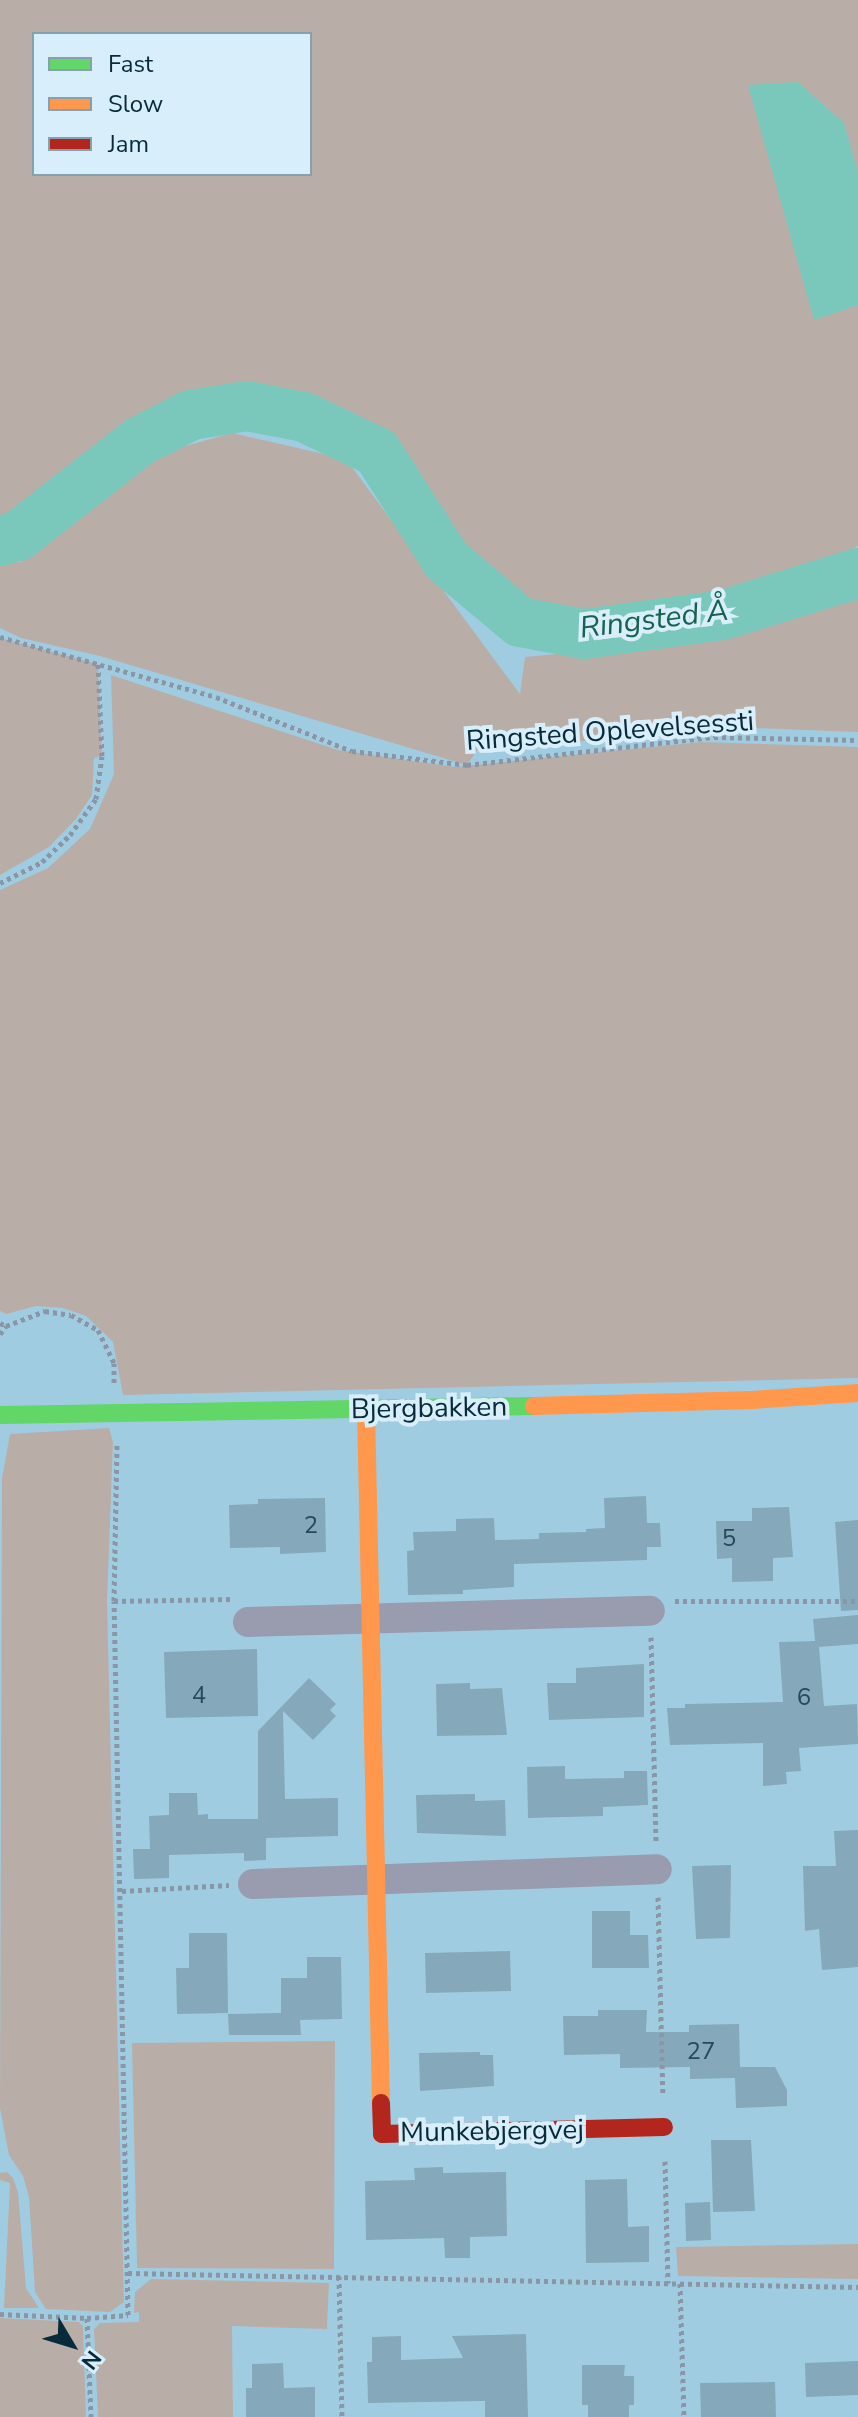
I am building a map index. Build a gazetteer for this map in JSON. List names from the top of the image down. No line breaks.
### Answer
{"streets":{"street":["Bjergbakken","Munkebjergvej"],"path":["Ringsted Oplevelsessti"]},"crossings":[["Bjergbakken","Munkebjergvej"]],"water":["Ringsted Å"],"house_numbers":["2","5","4","6","27"],"legend":["Fast","Slow","Jam"],"north":"bottom right"}
